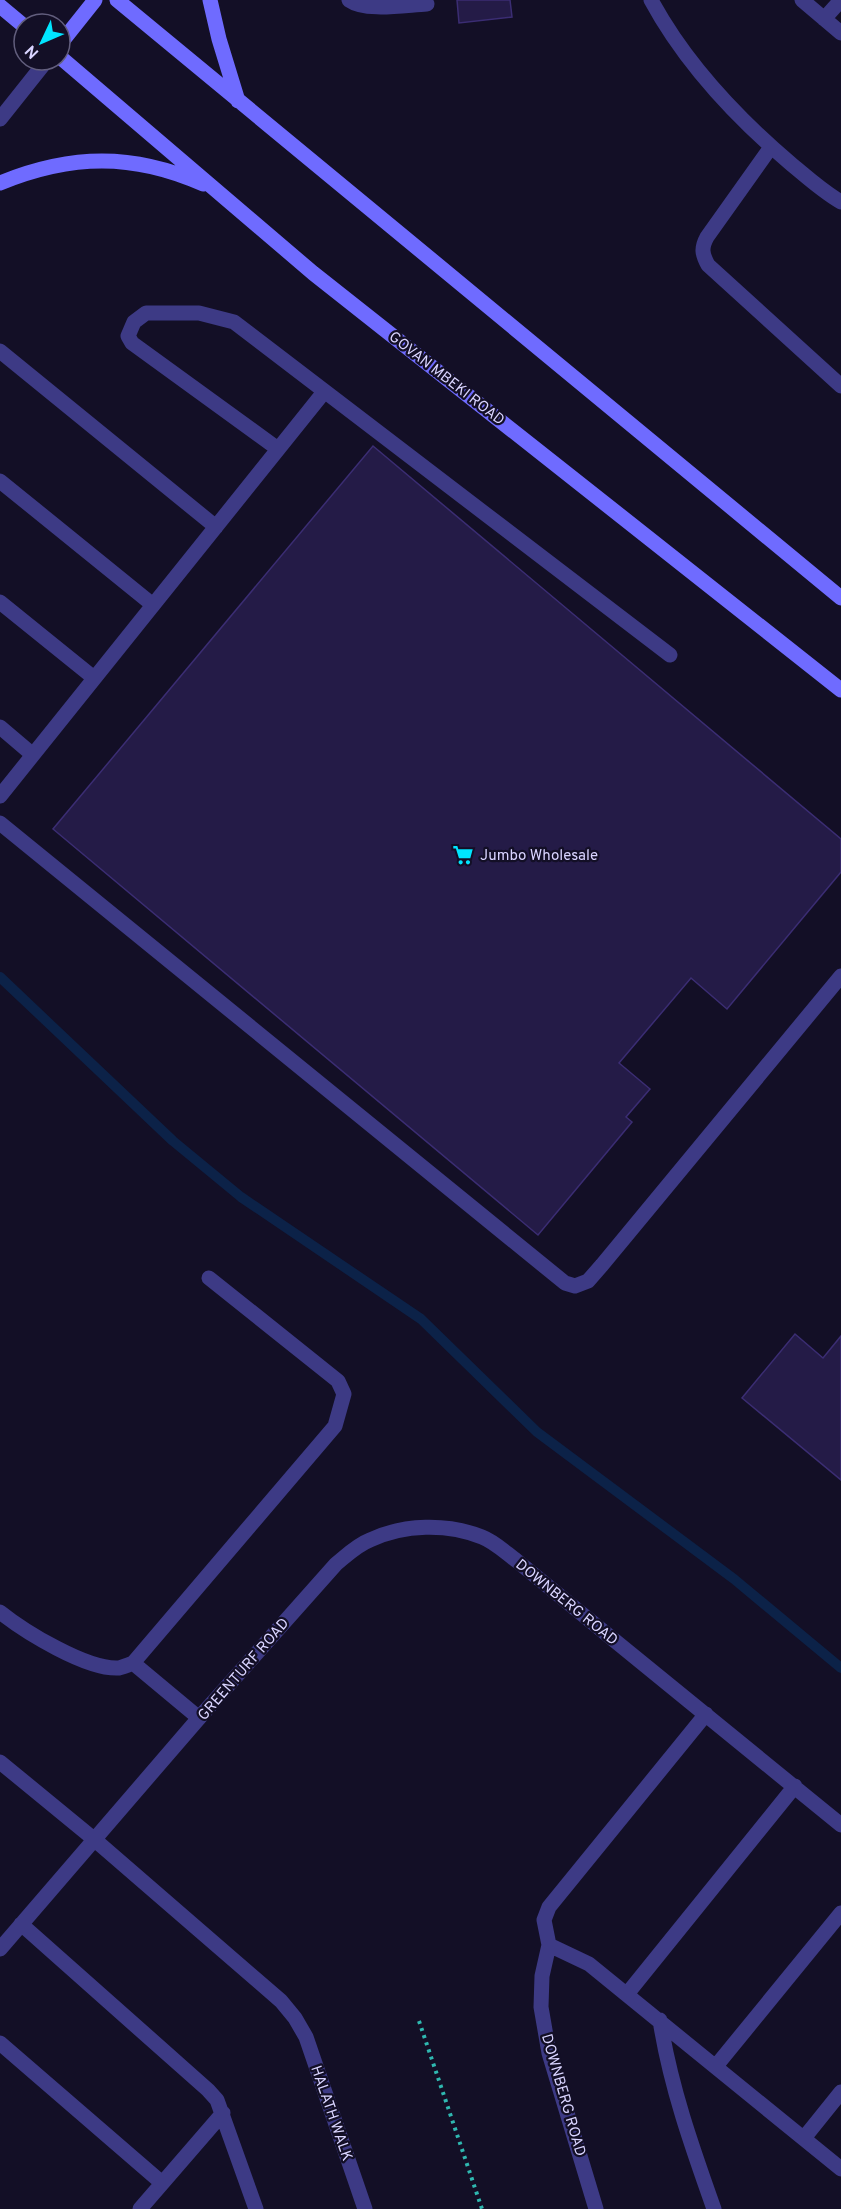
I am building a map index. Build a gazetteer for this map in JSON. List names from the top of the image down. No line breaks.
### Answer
{"streets":{"main road":["GOVAN MBEKI ROAD"],"street":["DOWNBERG ROAD","GREENTURF ROAD","HALATH WALK"]},"crossings":[["DOWNBERG ROAD","GREENTURF ROAD"],["GREENTURF ROAD","HALATH WALK"]],"places":{"supermarket":["Jumbo Wholesale"]},"north":"bottom left"}
